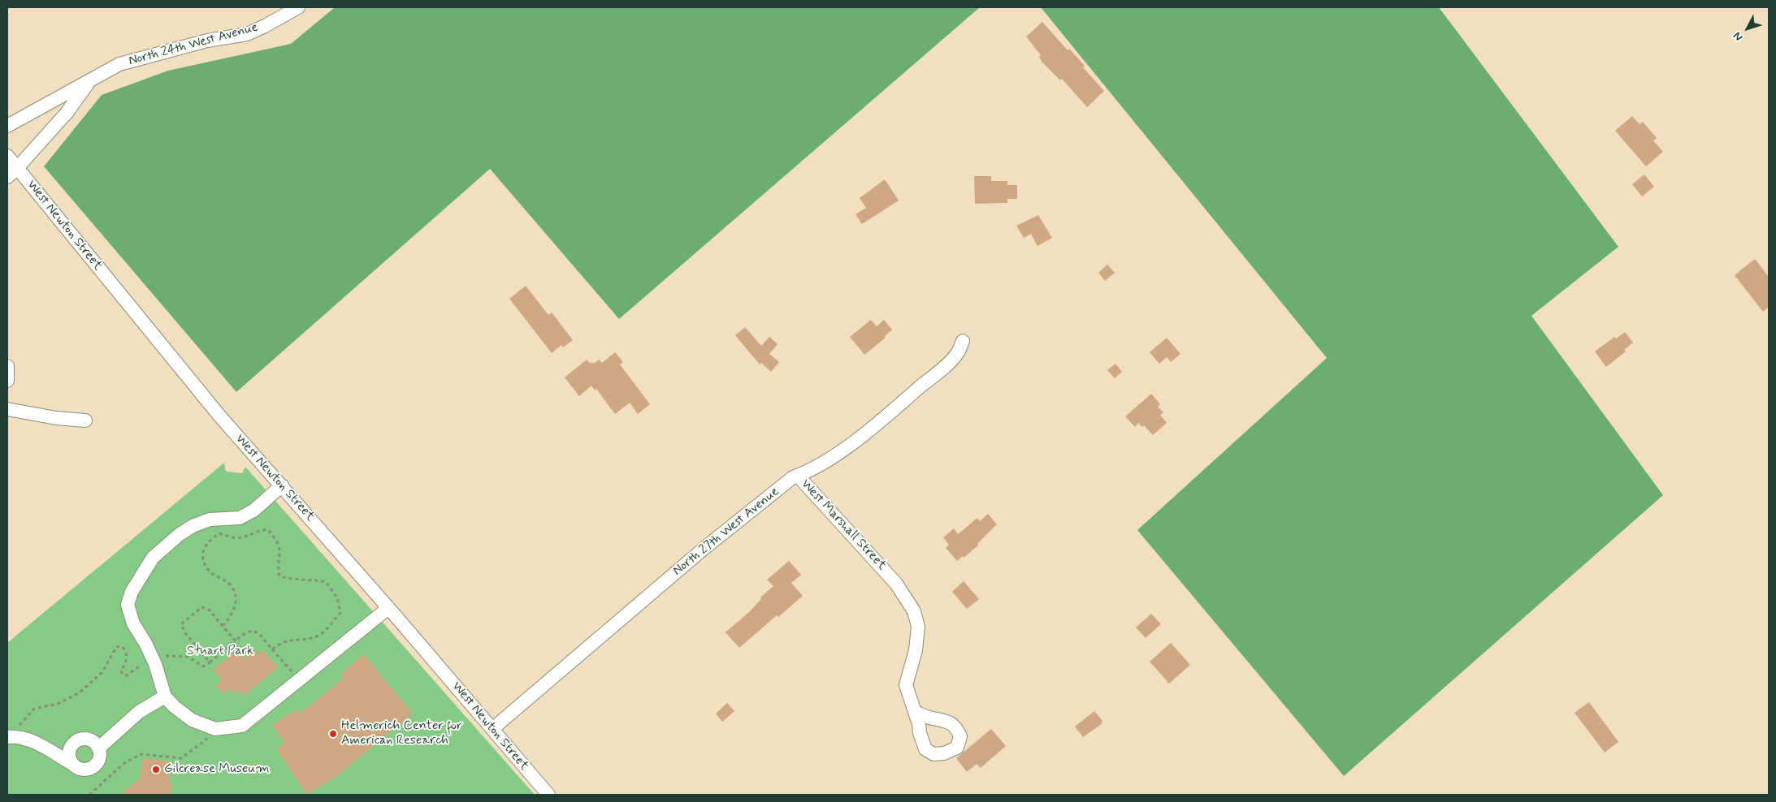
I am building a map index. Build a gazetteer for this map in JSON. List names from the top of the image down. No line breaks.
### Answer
{"streets":{"street":["North 24th West Avenue","West Newton Street","West Marshall Street","North 27th West Avenue"]},"crossings":[["North 24th West Avenue","West Newton Street"],["West Newton Street","North 27th West Avenue"],["West Marshall Street","North 27th West Avenue"]],"parks":["Stuart Park"],"places":["Helmerich Center for American Research","Gilcrease Museum"],"north":"bottom left"}
